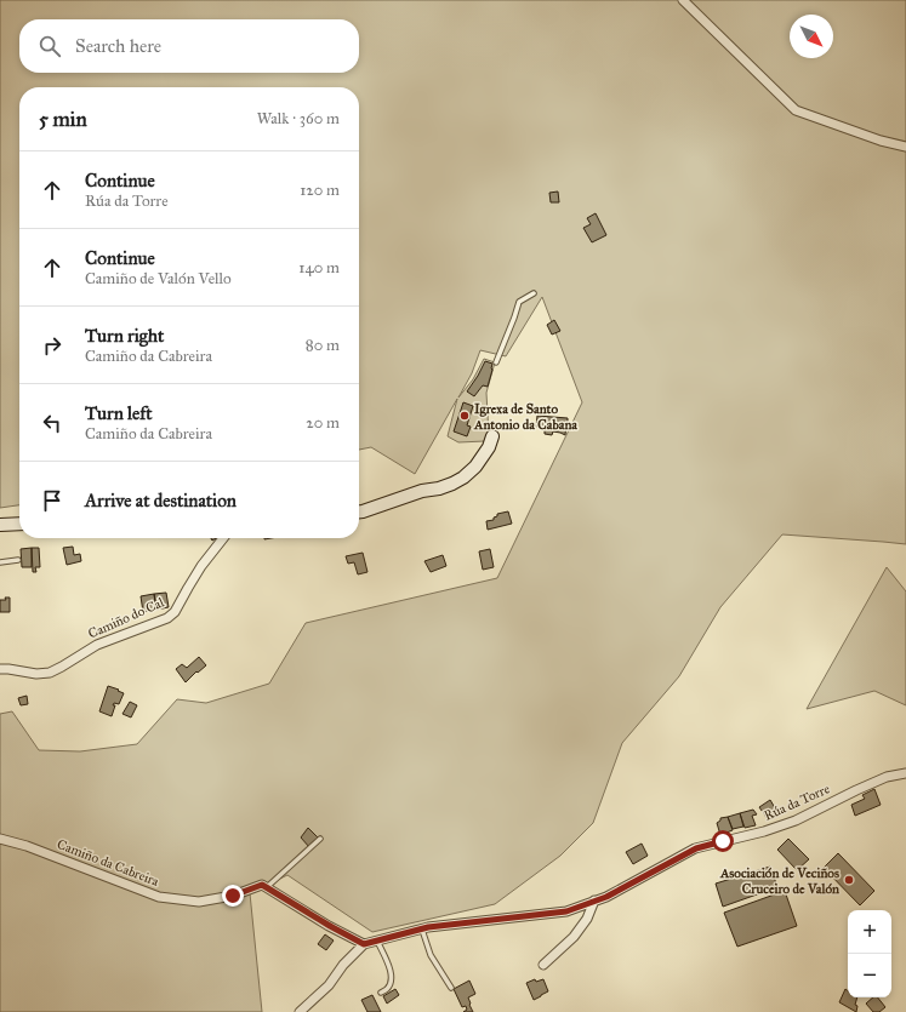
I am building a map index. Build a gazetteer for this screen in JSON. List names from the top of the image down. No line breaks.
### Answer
{"streets":{"street":["Camiño do Cal","Rúa da Torre","Camiño da Cabreira"]},"places":["Igrexa de Santo Antonio da Cabana","Asociación de Veciños Cruceiro de Valón"],"north":"bottom right","page":{"search":"Search here","heading":["5 min","Walk · 360 m"],"list":[["Continue","Rúa da Torre","120 m"],["Continue","Camiño de Valón Vello","140 m"],["Turn right","Camiño da Cabreira","80 m"],["Turn left","Camiño da Cabreira","20 m"],"Arrive at destination"],"map_buttons":["+","−"]}}
